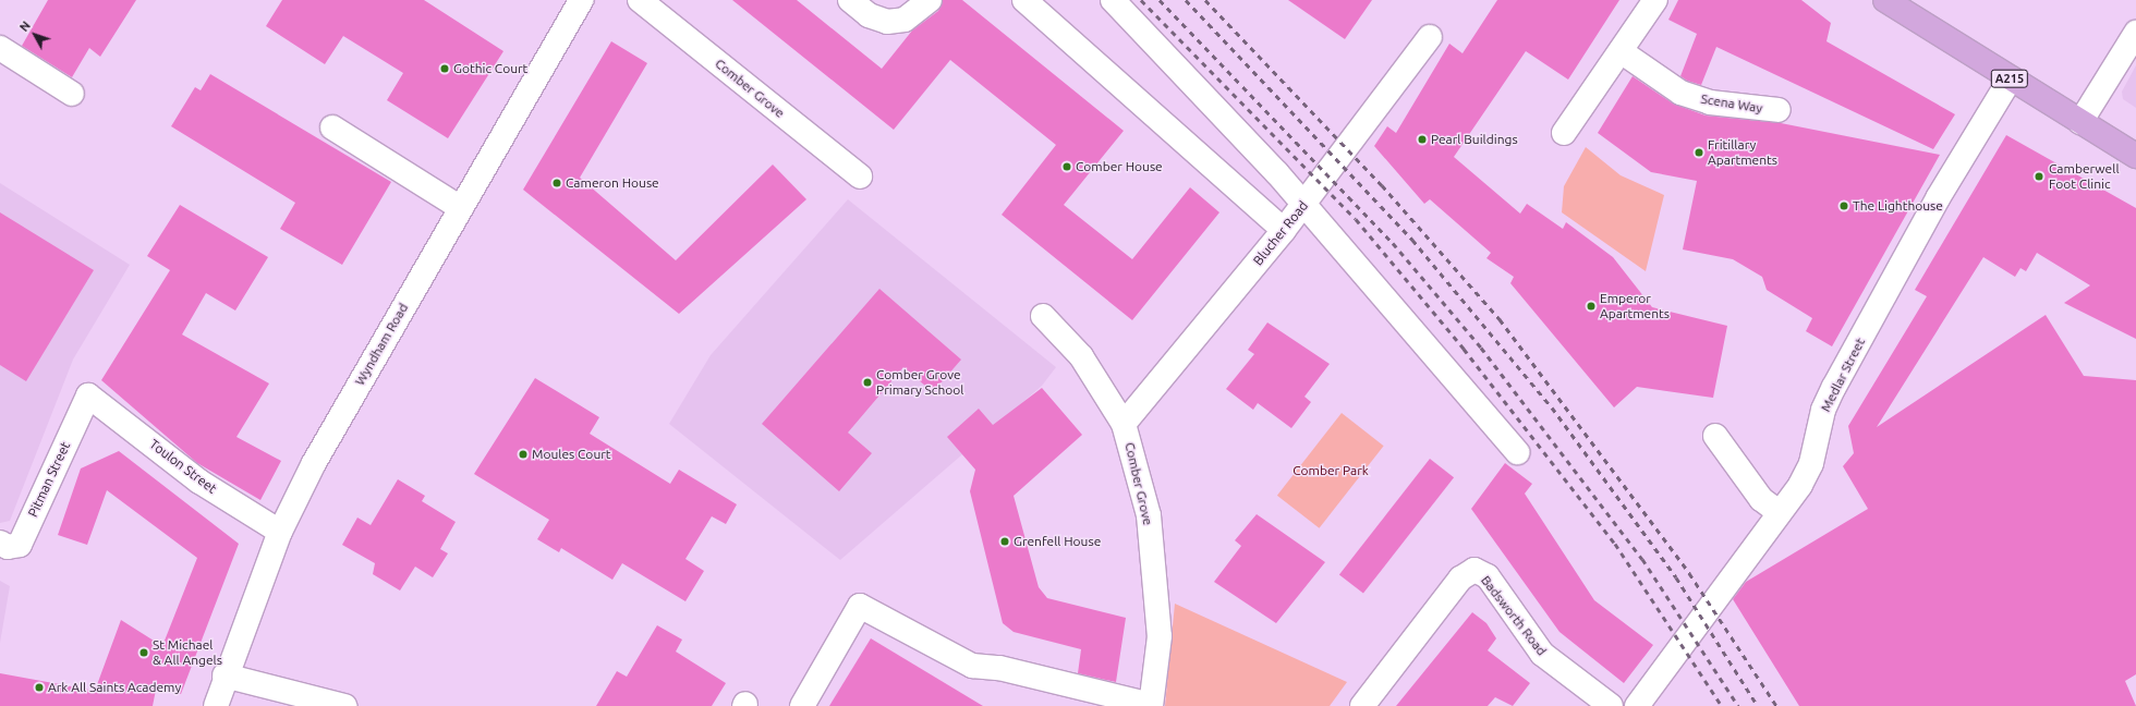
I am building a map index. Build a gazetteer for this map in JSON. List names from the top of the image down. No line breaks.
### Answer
{"streets":{"main road":["A215"],"street":["Comber Grove","Scena Way","Blucher Road","Wyndham Road","Medlar Street","Toulon Street","Pitman Street","Badsworth Road"]},"crossings":[["A215","Medlar Street"],["Comber Grove","Blucher Road"],["Wyndham Road","Toulon Street"],["Toulon Street","Pitman Street"]],"parks":["Comber Park"],"places":["Gothic Court","Pearl Buildings","Fritillary Apartments","Comber House","Camberwell Foot Clinic","Cameron House","The Lighthouse","Emperor Apartments","Comber Grove Primary School","Moules Court","Grenfell House","St Michael & All Angels","Ark All Saints Academy"],"north":"top left"}
